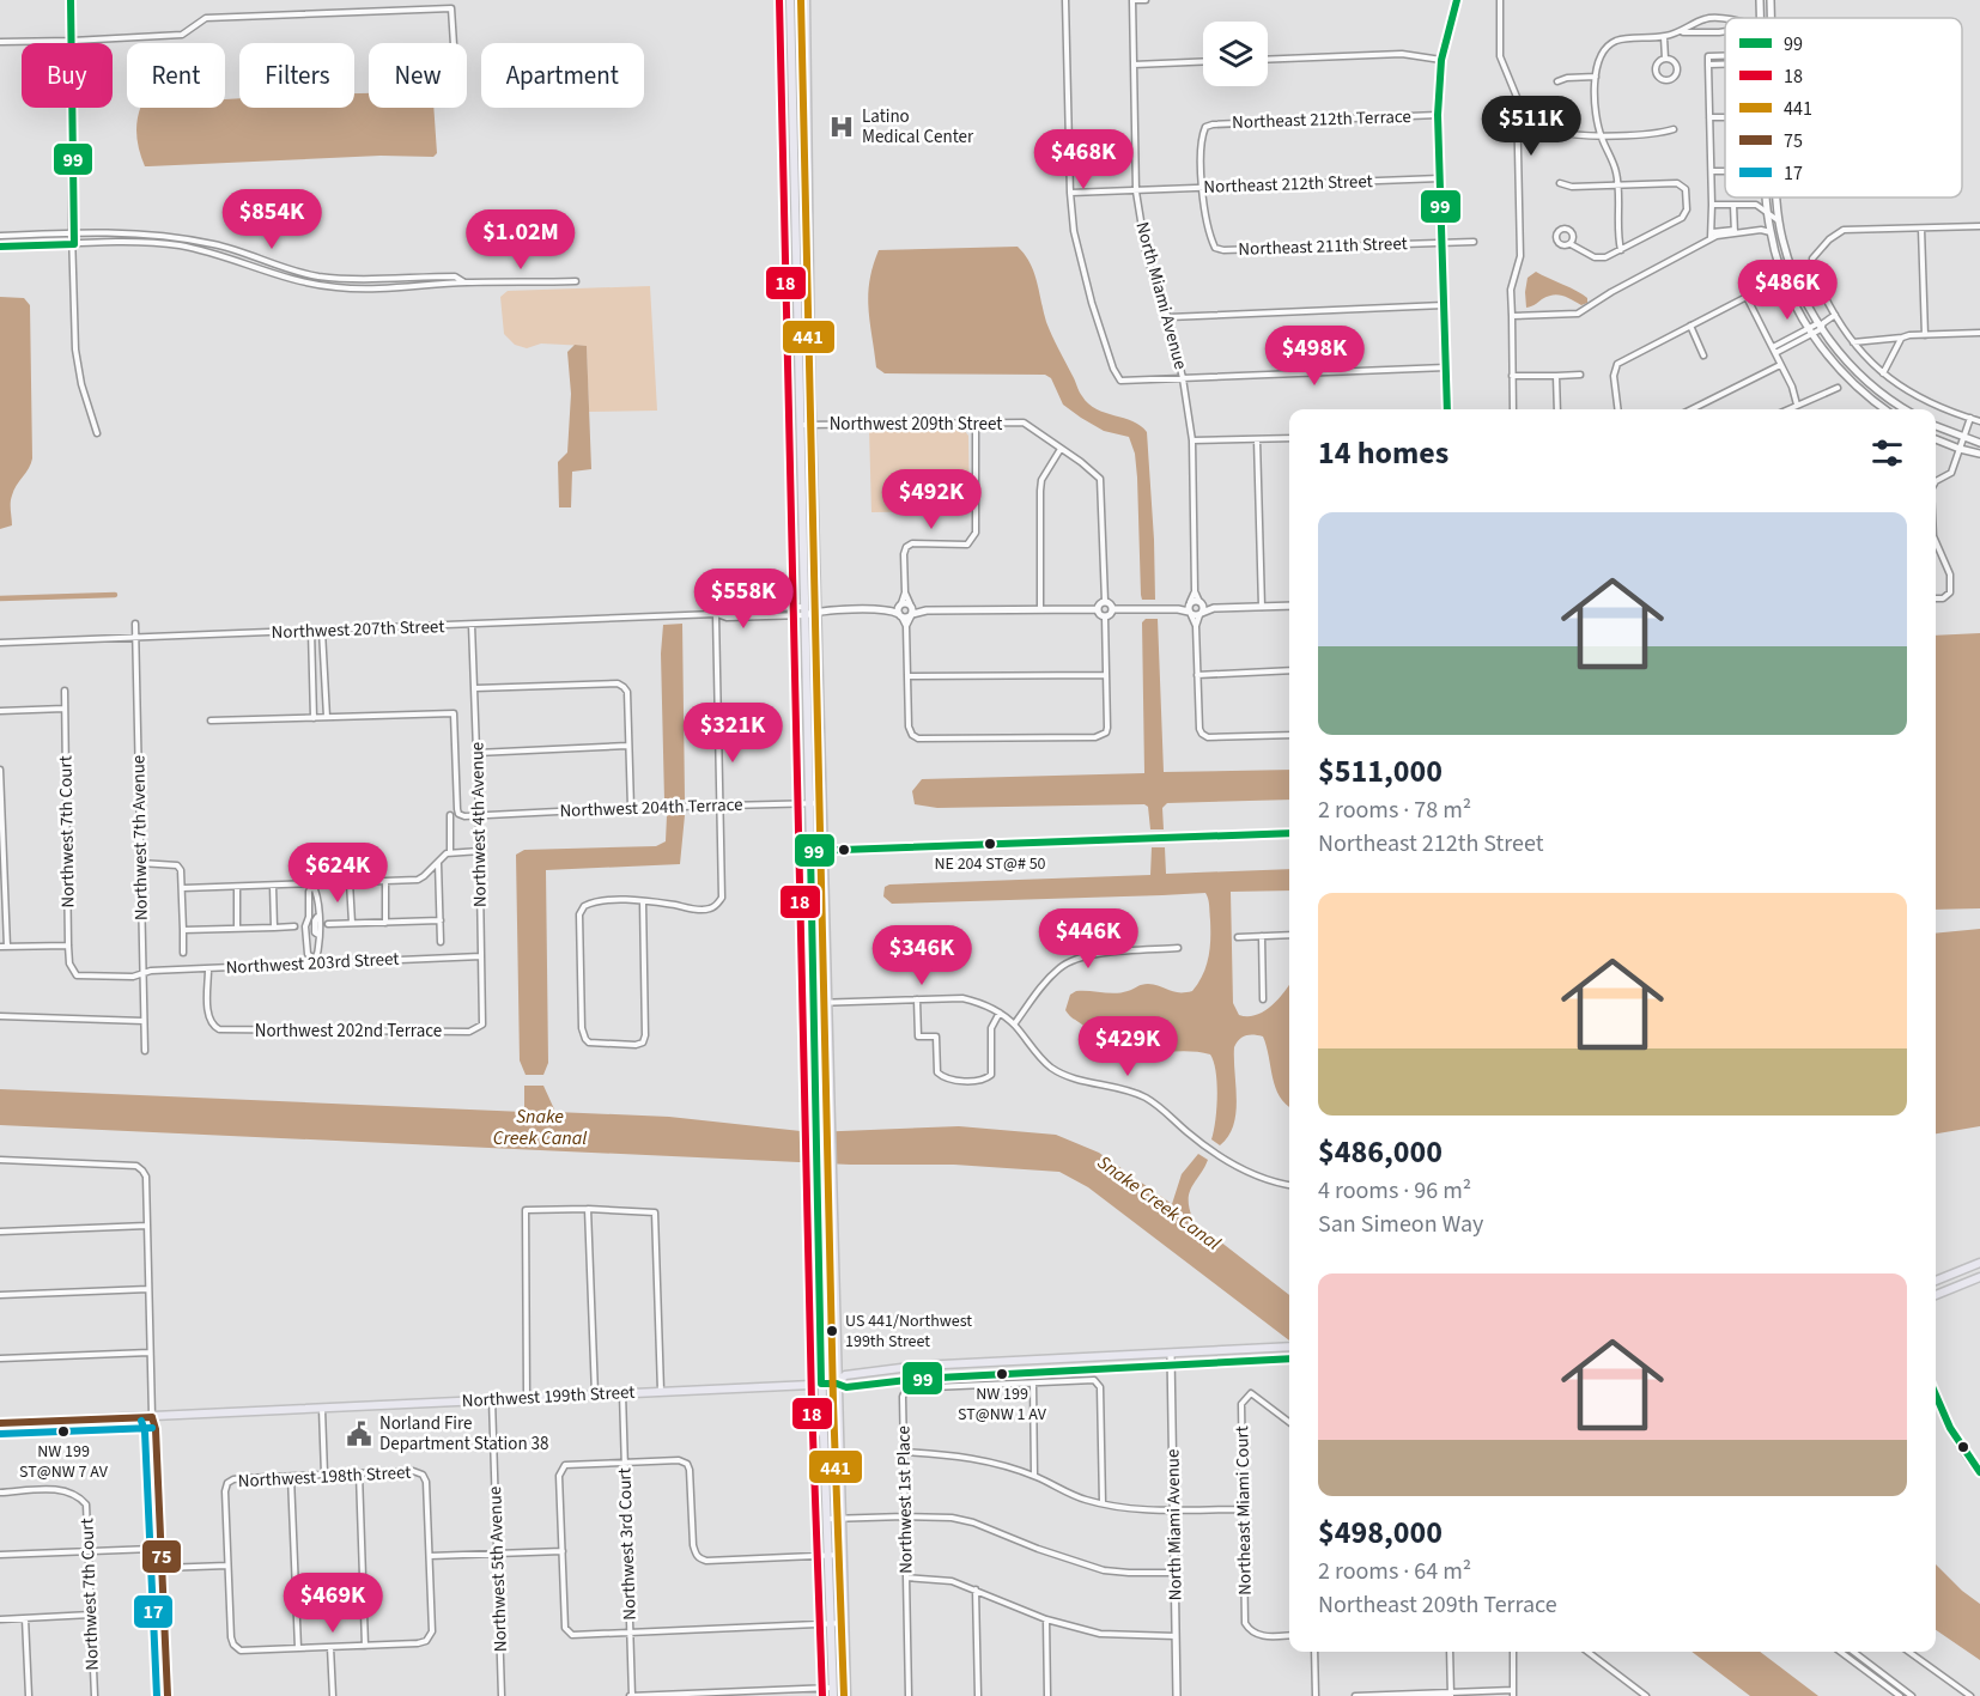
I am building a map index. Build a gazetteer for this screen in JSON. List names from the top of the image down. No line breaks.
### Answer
{"streets":{"main road":["Northwest 199th Street"],"street":["Northeast 212th Terrace","Northeast 212th Street","Northeast 211th Street","North Miami Avenue","Northwest 209th Street","Northwest 207th Street","Northwest 204th Terrace","Northwest 4th Avenue","Northwest 7th Court","Northwest 7th Avenue","Northwest 203rd Street","Northwest 202nd Terrace","Northwest 198th Street","Northwest 1st Place","Northeast Miami Court","Northwest 3rd Court","Northwest 5th Avenue"]},"crossings":[["Northeast 212th Terrace","Northeast 212th Street"],["Northeast 212th Terrace","Northeast 211th Street"],["Northeast 212th Street","Northeast 211th Street"],["Northeast 212th Street","North Miami Avenue"],["North Miami Avenue","Northwest 199th Street"],["Northwest 209th Street","Northwest 207th Street"],["Northwest 207th Street","Northwest 4th Avenue"],["Northwest 207th Street","Northwest 7th Avenue"],["Northwest 204th Terrace","Northwest 4th Avenue"],["Northwest 4th Avenue","Northwest 203rd Street"],["Northwest 4th Avenue","Northwest 202nd Terrace"],["Northwest 7th Court","Northwest 203rd Street"],["Northwest 7th Avenue","Northwest 203rd Street"],["Northwest 203rd Street","Northwest 202nd Terrace"],["Northwest 199th Street","Northwest 3rd Court"],["Northwest 199th Street","Northwest 5th Avenue"]],"water":["Snake Creek Canal"],"places":{"hospital":["Latino Medical Center"],"other":["NE 204 ST@# 50","US 441/Northwest 199th Street","NW 199 ST@NW 1 AV","NW 199 ST@NW 7 AV"],"public building":["Norland Fire Department Station 38"]},"lines":["transit line 99","transit line 18","transit line 441","transit line 75","transit line 17"],"legend":["99","18","441","75","17"],"page":{"chip":["Buy","Rent","Filters","New","Apartment"],"price":["$511K","$468K","$854K","$1.02M","$486K","$498K","$492K","$558K","$321K","$624K","$446K","$346K","$429K","$469K"],"heading":"14 homes","list":[{"name":"$511,000","note":"2 rooms · 78 m² · Northeast 212th Street"},{"name":"$486,000","note":"4 rooms · 96 m² · San Simeon Way"},{"name":"$498,000","note":"2 rooms · 64 m² · Northeast 209th Terrace"}]}}
